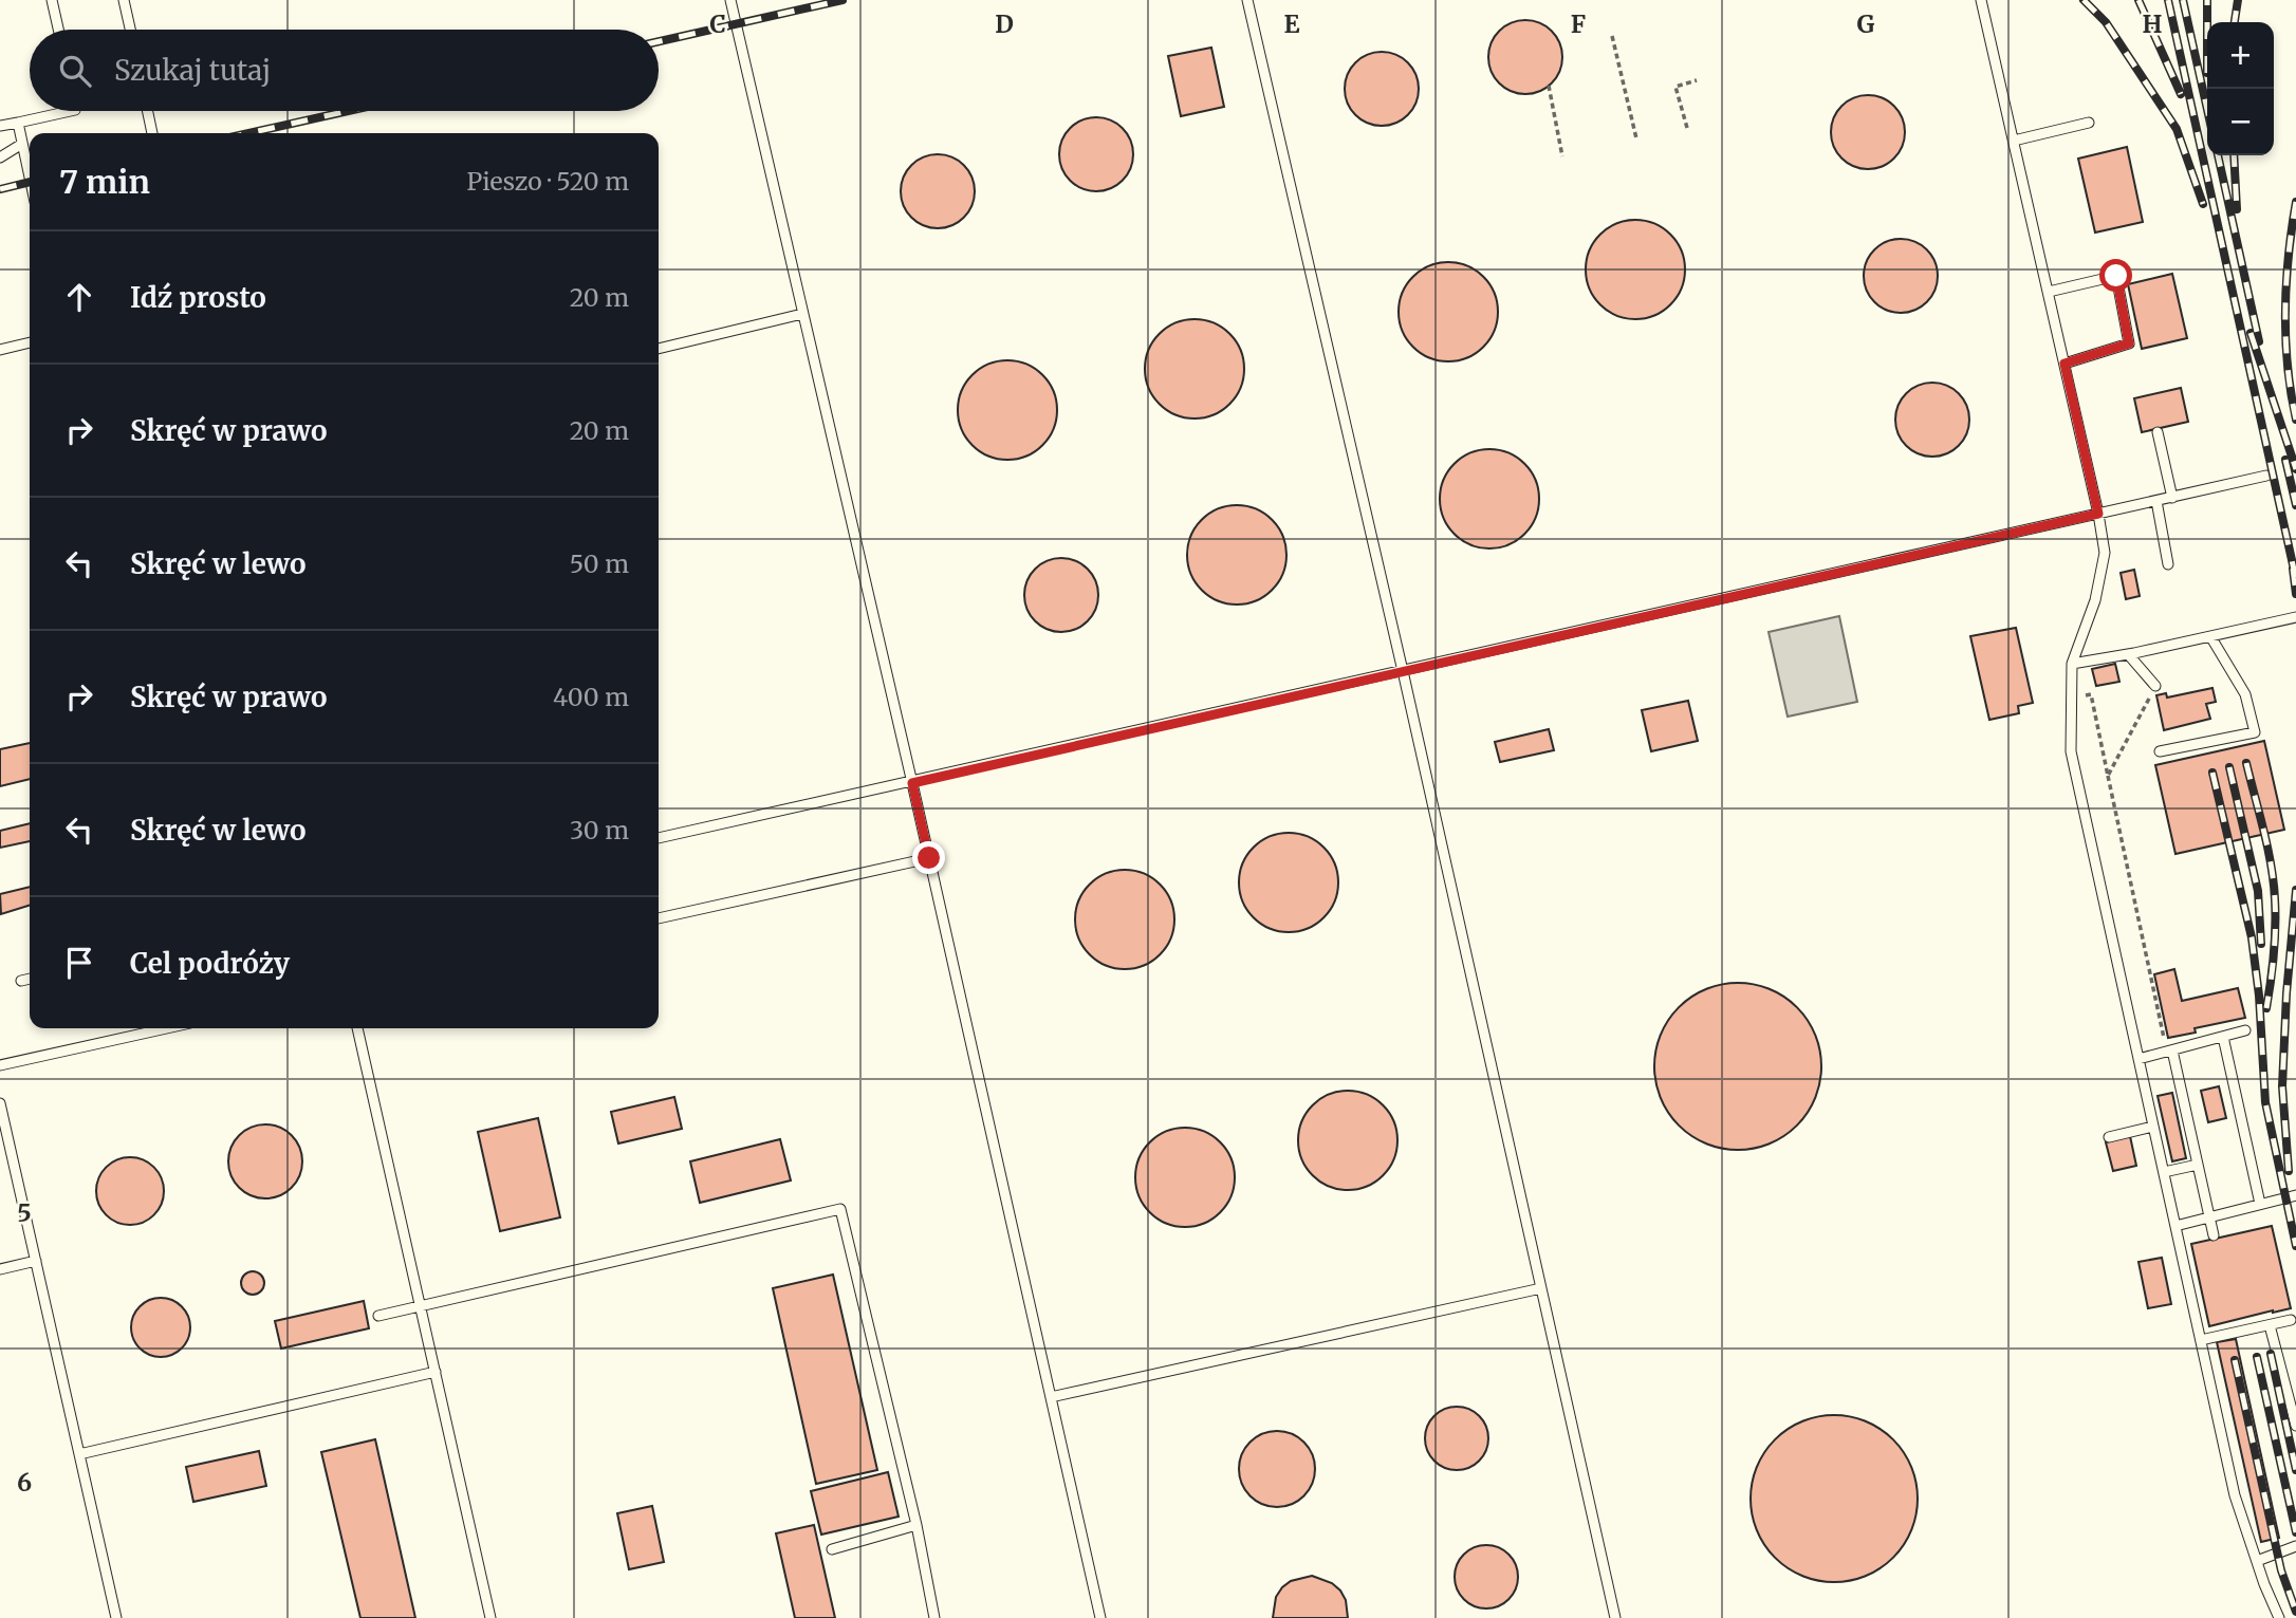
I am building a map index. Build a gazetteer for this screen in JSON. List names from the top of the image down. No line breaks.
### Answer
{"page":{"map_buttons":["+","−"],"search":"Szukaj tutaj","heading":["7 min","Pieszo · 520 m"],"list":[["Idź prosto","20 m"],["Skręć w prawo","20 m"],["Skręć w lewo","50 m"],["Skręć w prawo","400 m"],["Skręć w lewo","30 m"],"Cel podróży"]},"grid":{"columns":["C","D","E","F","G","H"],"rows":["5","6"]}}
